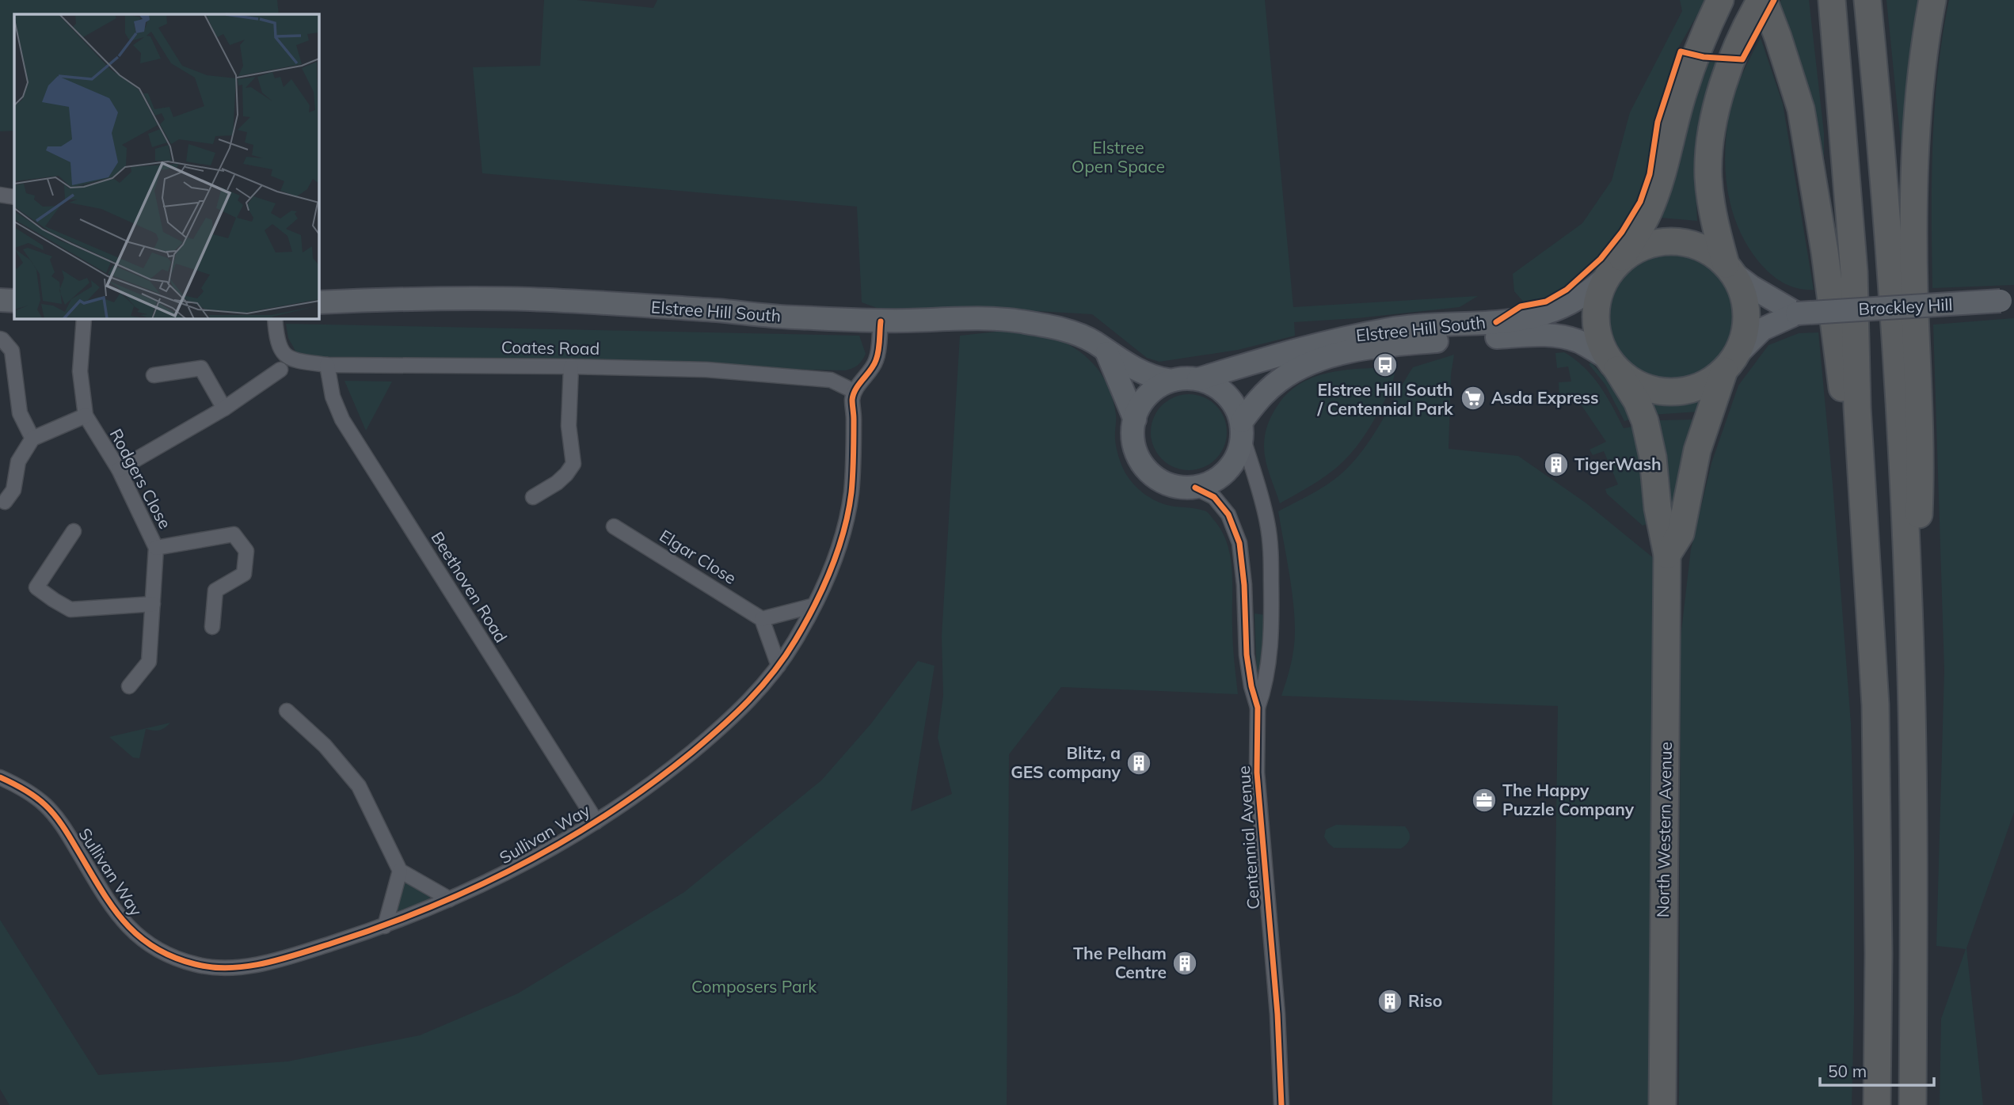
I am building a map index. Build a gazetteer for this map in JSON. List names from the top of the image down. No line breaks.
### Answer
{"streets":{"highway":["North Western Avenue"],"main road":["Brockley Hill","Elstree Hill South"],"street":["Coates Road","Rodgers Close","Elgar Close","Beethoven Road","Sullivan Way","Centennial Avenue"]},"crossings":[["Brockley Hill","Elstree Hill South"],["Brockley Hill","North Western Avenue"],["Elstree Hill South","North Western Avenue"],["Elstree Hill South","Centennial Avenue"],["Coates Road","Beethoven Road"],["Coates Road","Sullivan Way"],["Beethoven Road","Sullivan Way"]],"parks":["Elstree Open Space","Composers Park"],"places":{"bus stop":["Elstree Hill South / Centennial Park"],"supermarket":["Asda Express"],"building":["TigerWash","Blitz, a GES company","The Pelham Centre","Riso"],"office":["The Happy Puzzle Company"]},"scale_bar":"50 m"}
